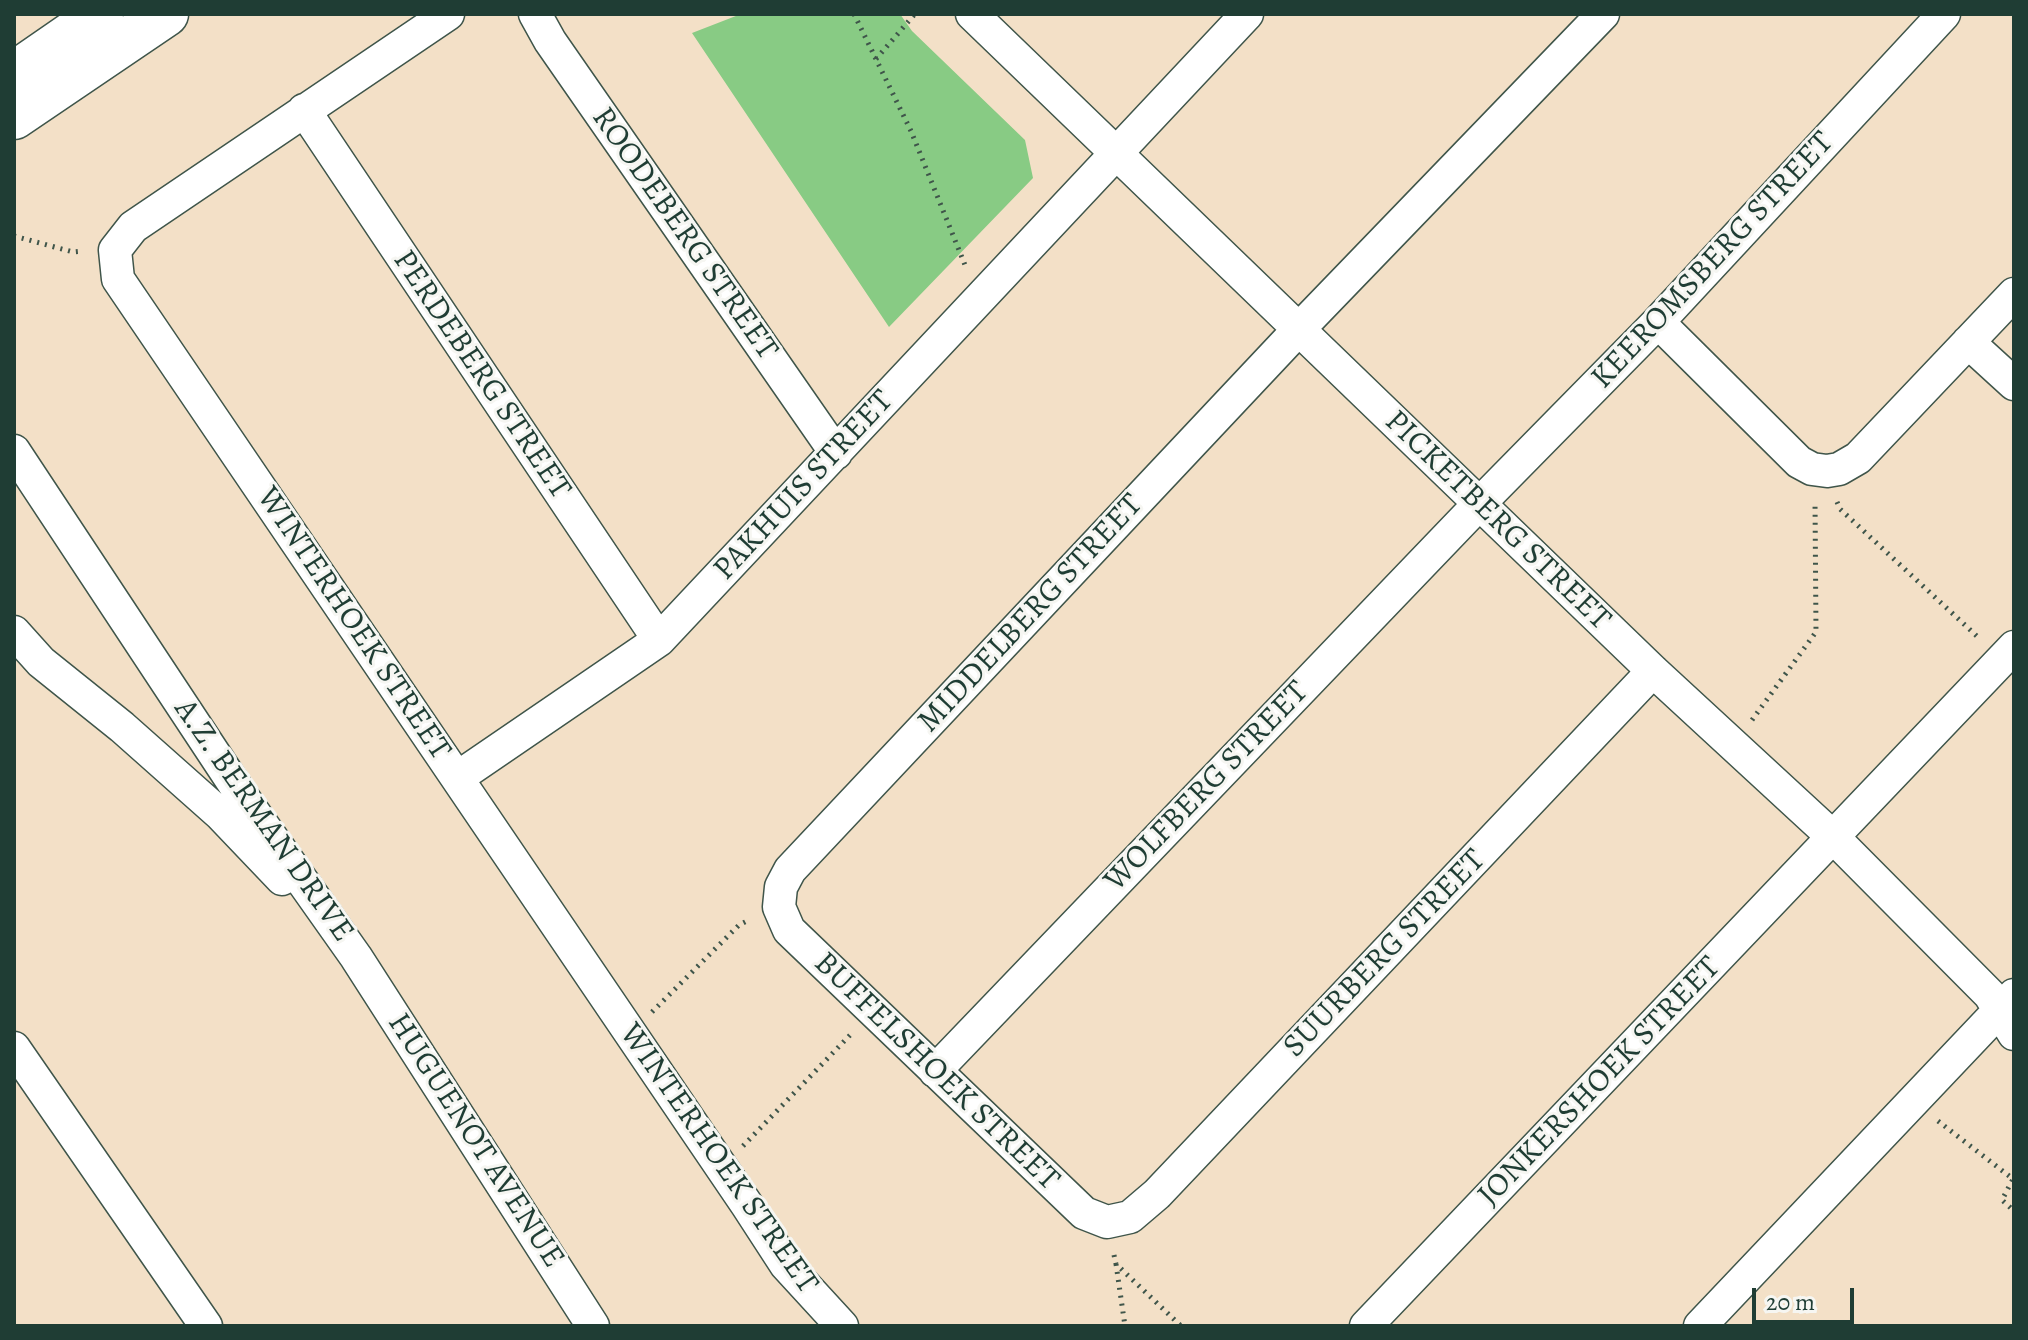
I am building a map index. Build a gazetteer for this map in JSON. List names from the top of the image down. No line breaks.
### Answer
{"streets":{"street":["ROODEBERG STREET","KEEROMSBERG STREET","PERDEBERG STREET","PAKHUIS STREET","PICKETBERG STREET","MIDDELBERG STREET","WINTERHOEK STREET","WOLFBERG STREET","A.Z. BERMAN DRIVE","SUURBERG STREET","BUFFELSHOEK STREET","JONKERSHOEK STREET","HUGUENOT AVENUE"]},"crossings":[["ROODEBERG STREET","PAKHUIS STREET"],["KEEROMSBERG STREET","PICKETBERG STREET"],["KEEROMSBERG STREET","WOLFBERG STREET"],["PERDEBERG STREET","PAKHUIS STREET"],["PERDEBERG STREET","WINTERHOEK STREET"],["PAKHUIS STREET","PICKETBERG STREET"],["PAKHUIS STREET","WINTERHOEK STREET"],["PICKETBERG STREET","MIDDELBERG STREET"],["PICKETBERG STREET","WOLFBERG STREET"],["PICKETBERG STREET","SUURBERG STREET"],["PICKETBERG STREET","JONKERSHOEK STREET"],["MIDDELBERG STREET","BUFFELSHOEK STREET"],["WOLFBERG STREET","BUFFELSHOEK STREET"],["A.Z. BERMAN DRIVE","HUGUENOT AVENUE"],["SUURBERG STREET","BUFFELSHOEK STREET"]],"scale_bar":"20 m"}
